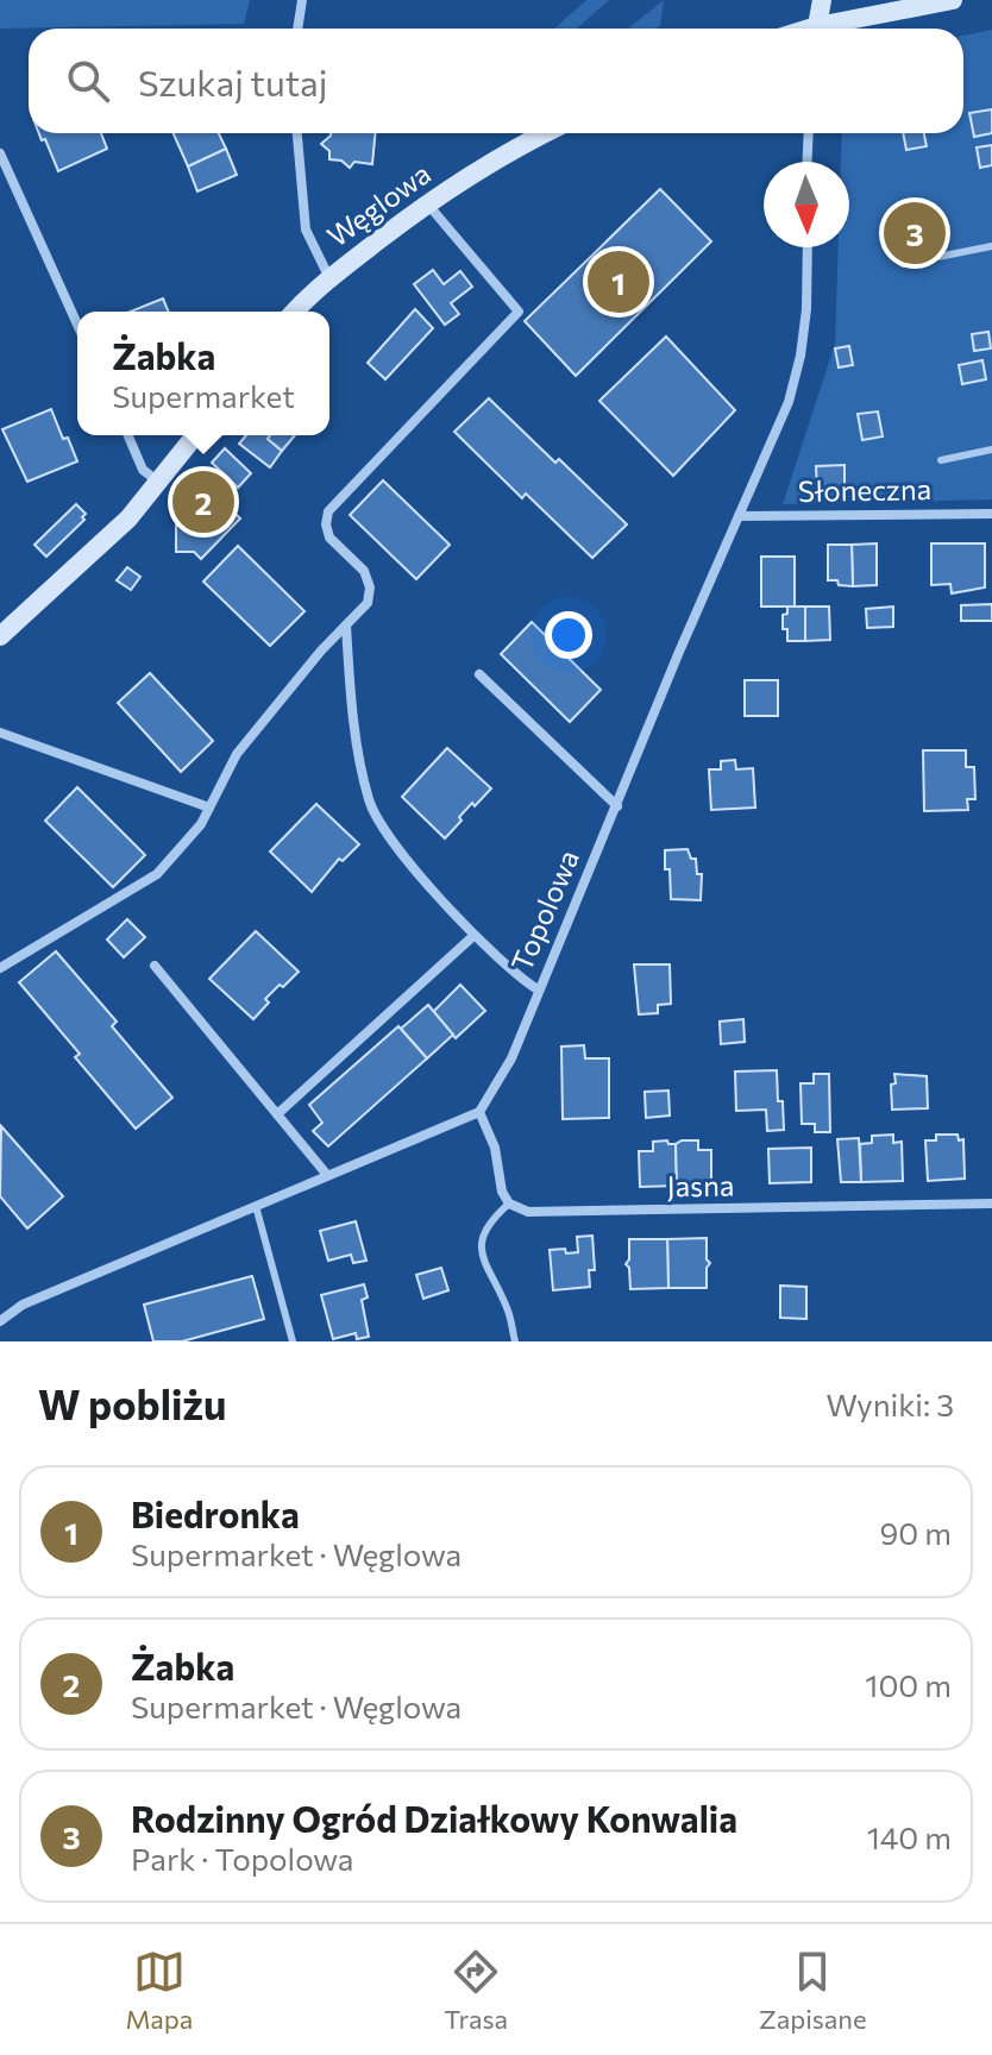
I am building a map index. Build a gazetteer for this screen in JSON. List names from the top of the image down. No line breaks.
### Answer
{"streets":{"street":["Węglowa","Słoneczna","Topolowa","Jasna"]},"crossings":[["Słoneczna","Topolowa"]],"north":"bottom","page":{"search":"Szukaj tutaj","pins":["3","1","2"],"popup":["Żabka","Supermarket"],"heading":["W pobliżu","Wyniki: 3"],"list":[{"mark":"1","name":"Biedronka","note":"Supermarket · Węglowa","value":"90 m"},{"mark":"2","name":"Żabka","note":"Supermarket · Węglowa","value":"100 m"},{"mark":"3","name":"Rodzinny Ogród Działkowy Konwalia","note":"Park · Topolowa","value":"140 m"}],"nav":["Mapa","Trasa","Zapisane"]}}
